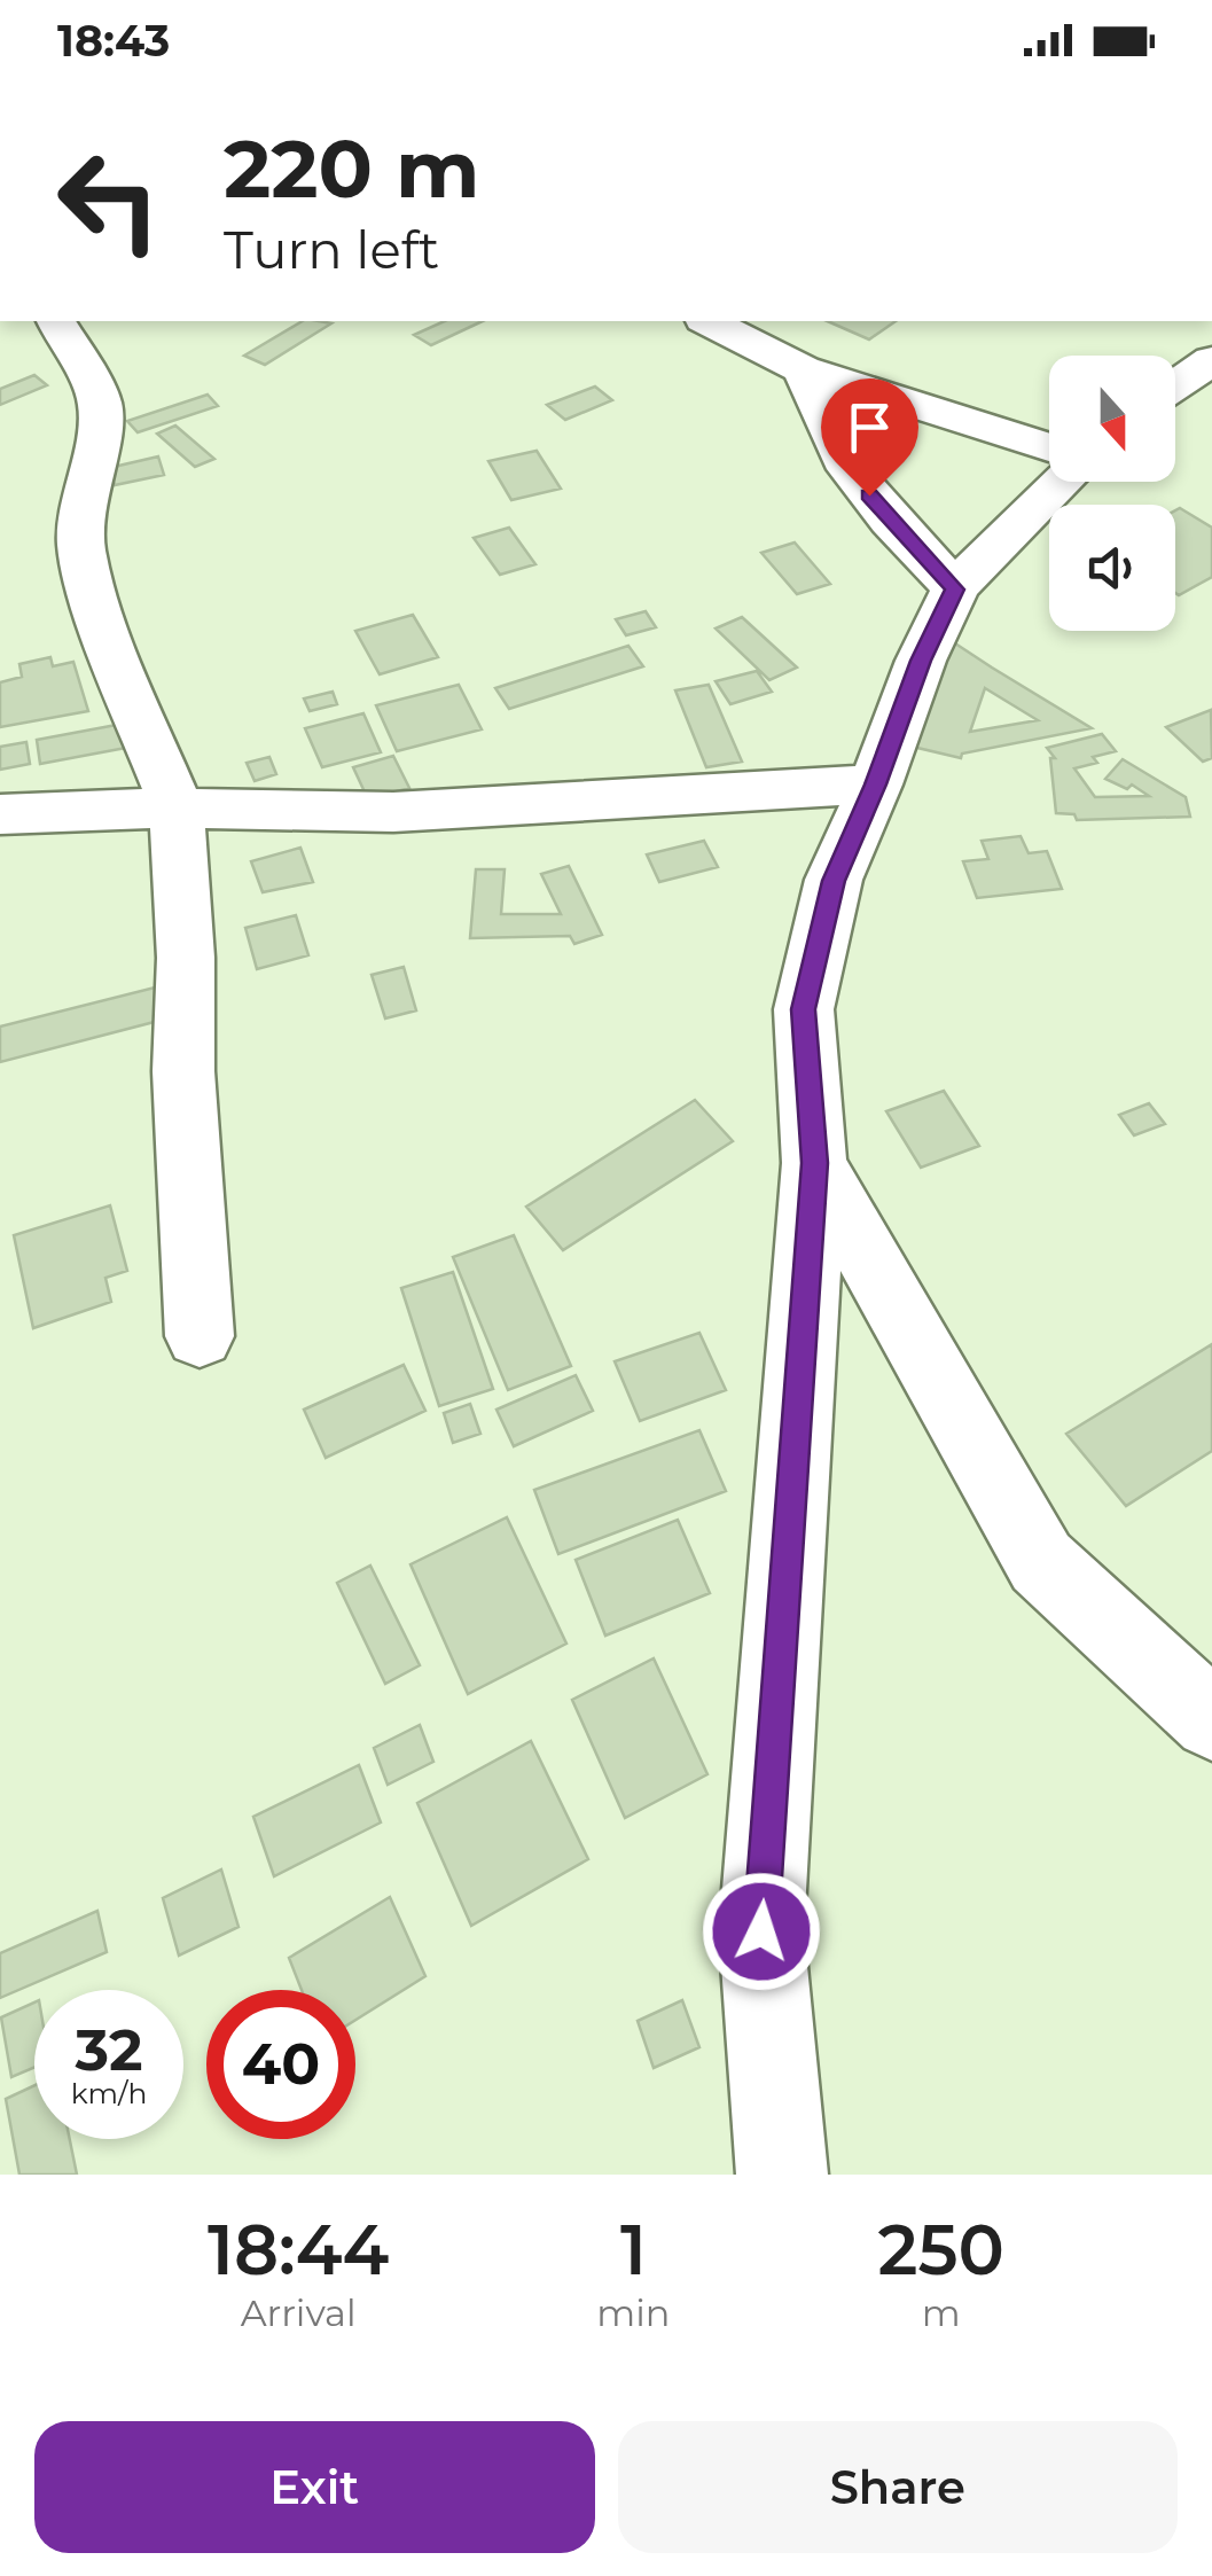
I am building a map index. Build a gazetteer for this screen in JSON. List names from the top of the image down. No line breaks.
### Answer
{"north":"bottom","page":{"status":"18:43","turn":["220 m","Turn left"],"speed":"32 km/h","limit":"40","eta":["18:44","Arrival","1","min","250","m"],"buttons":["Exit","Share"]}}
